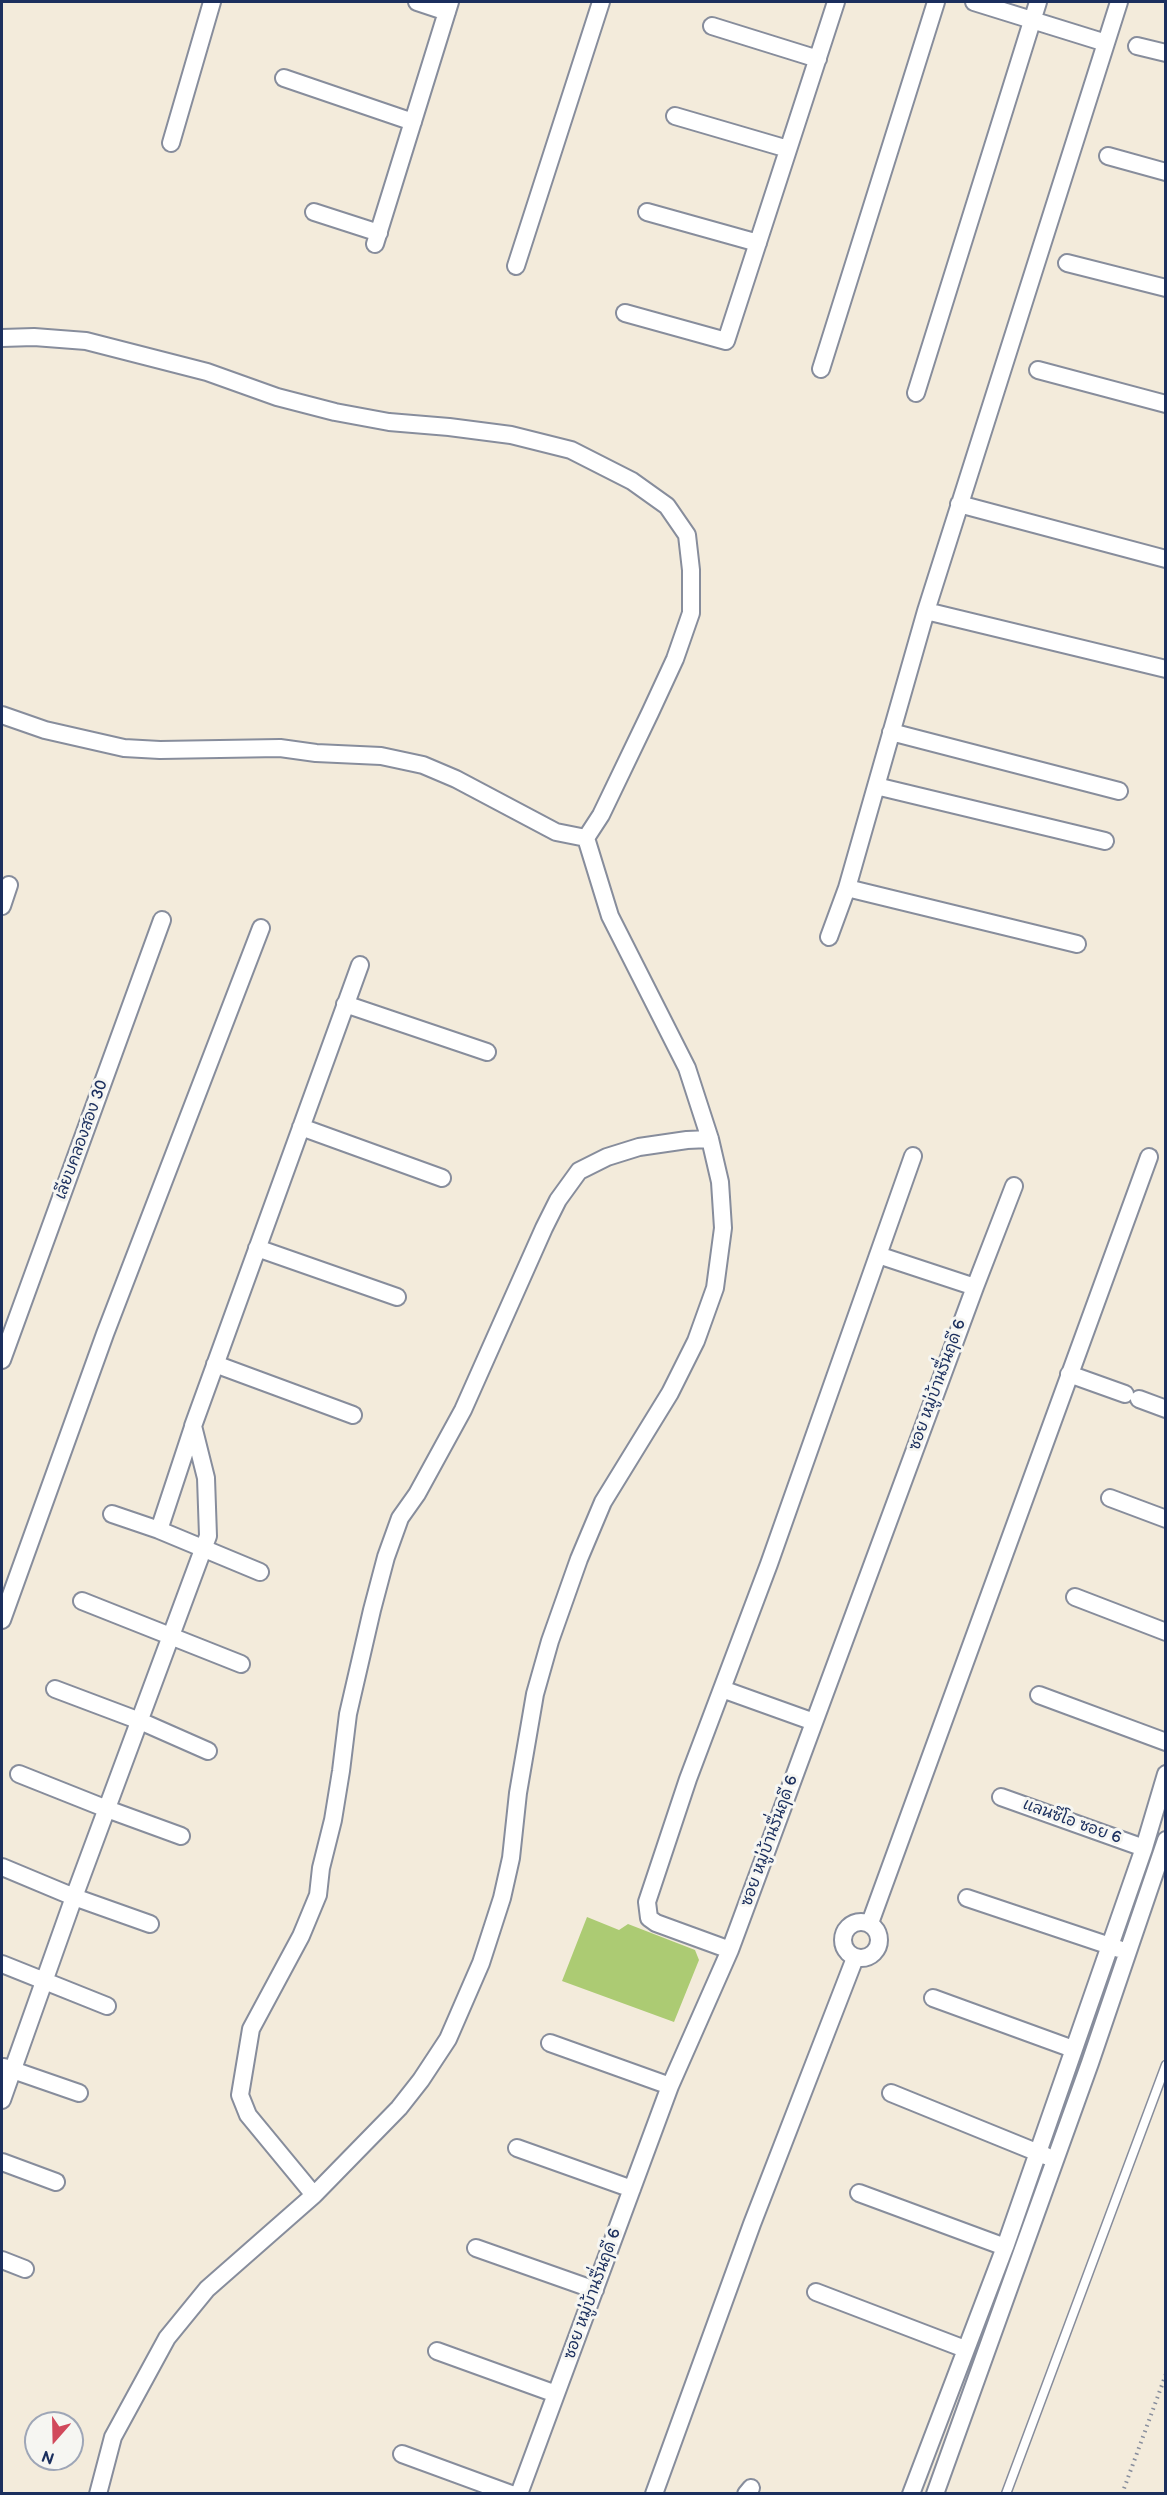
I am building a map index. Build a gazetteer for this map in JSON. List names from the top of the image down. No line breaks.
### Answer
{"streets":{"street":["เลียบคลองสอง 30","ซอย หมู่บ้านรื่นฤดี 6","แลนซีโอ ซอย 6"]},"north":"bottom"}
